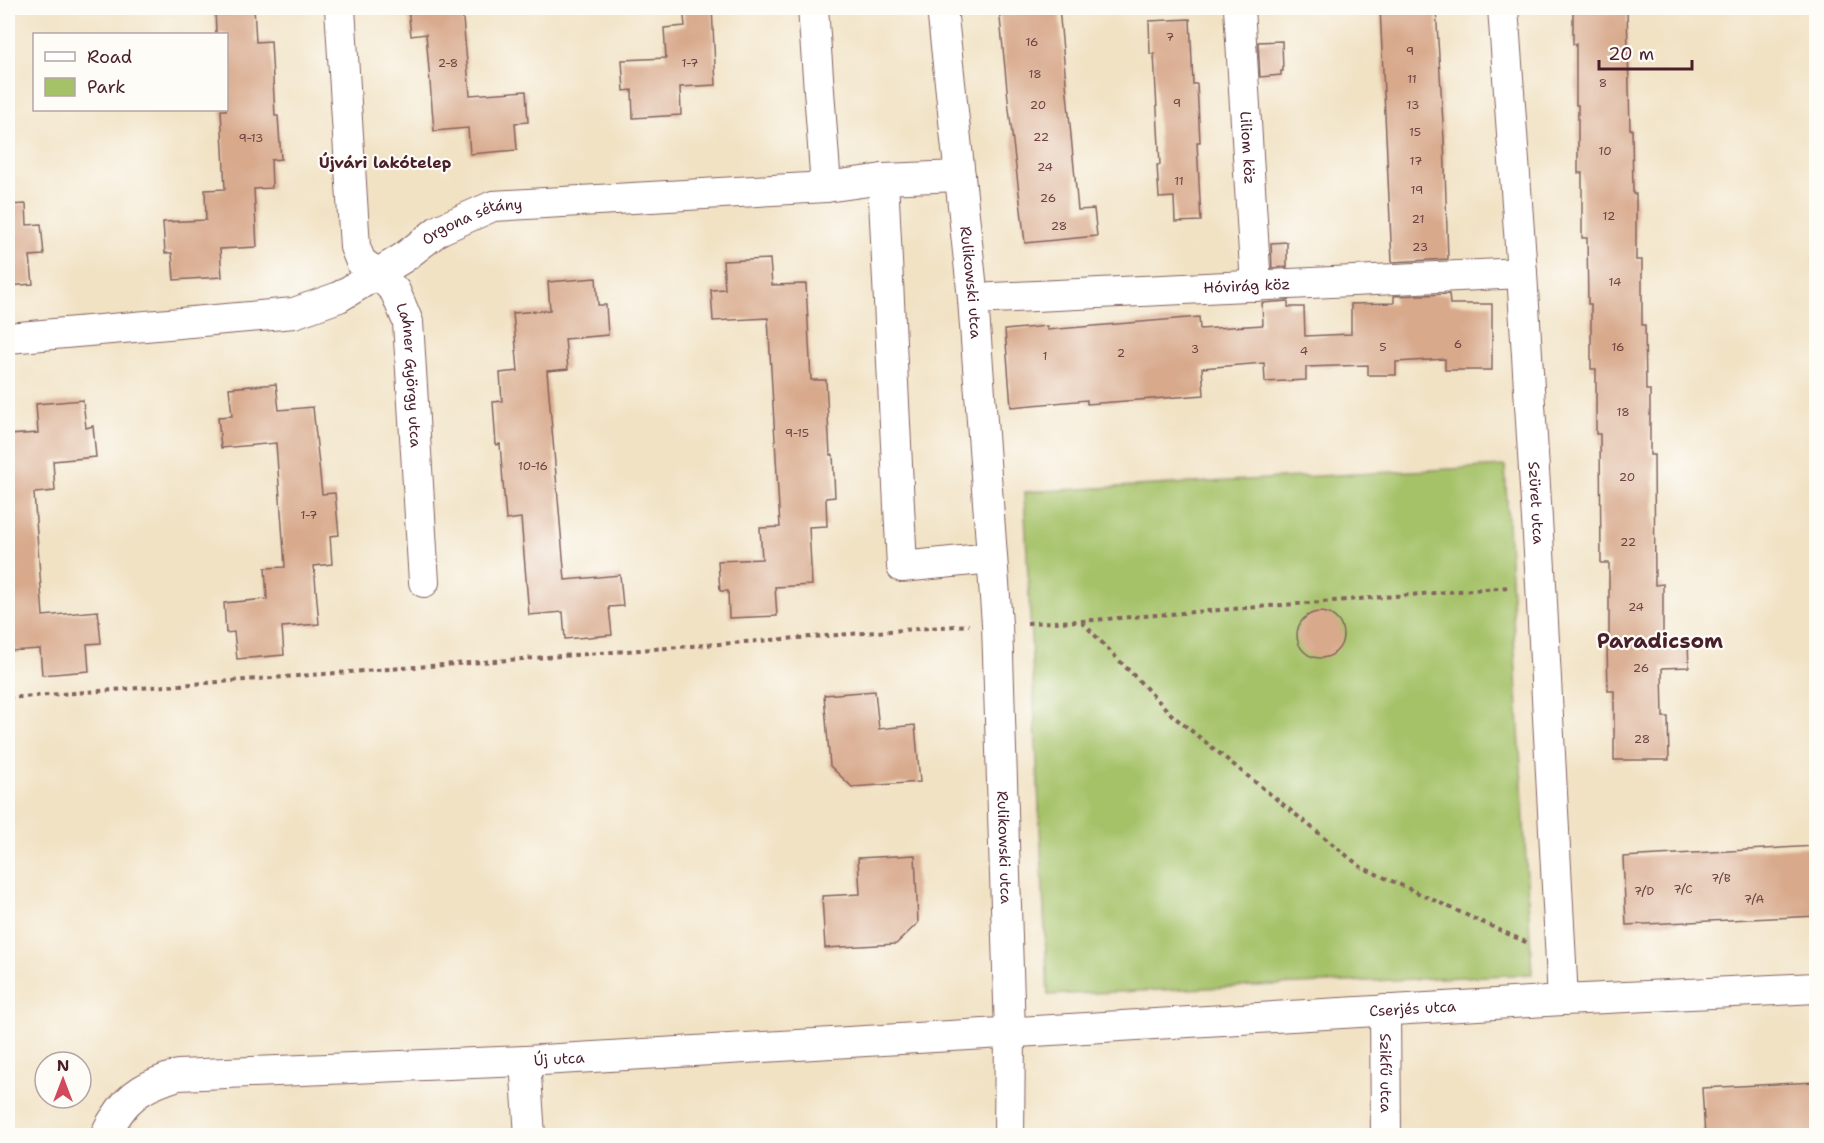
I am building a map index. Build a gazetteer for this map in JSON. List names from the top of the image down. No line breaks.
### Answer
{"streets":{"street":["Liliom köz","Orgona sétány","Rulikowski utca","Hóvirág köz","Lahner György utca","Szüret utca","Cserjés utca","Új utca","Szikfű utca"]},"crossings":[["Liliom köz","Hóvirág köz"],["Orgona sétány","Rulikowski utca"],["Orgona sétány","Lahner György utca"],["Rulikowski utca","Hóvirág köz"],["Rulikowski utca","Cserjés utca"],["Rulikowski utca","Új utca"],["Hóvirág köz","Szüret utca"],["Szüret utca","Cserjés utca"],["Cserjés utca","Új utca"],["Cserjés utca","Szikfű utca"]],"districts":["Újvári lakótelep","Paradicsom"],"house_numbers":["7","16","9","2-8","1-7","18","11","8","9","20","13","15","22","9-13","10","17","24","11","19","26","12","21","28","23","14","6","5","16","3","4","2","1","18","9-15","10-16","20","1-7","22","24","26","28","7/B","7/C","7/D","7/A"],"legend":["Road","Park"],"scale_bar":"20 m","north":"top"}
